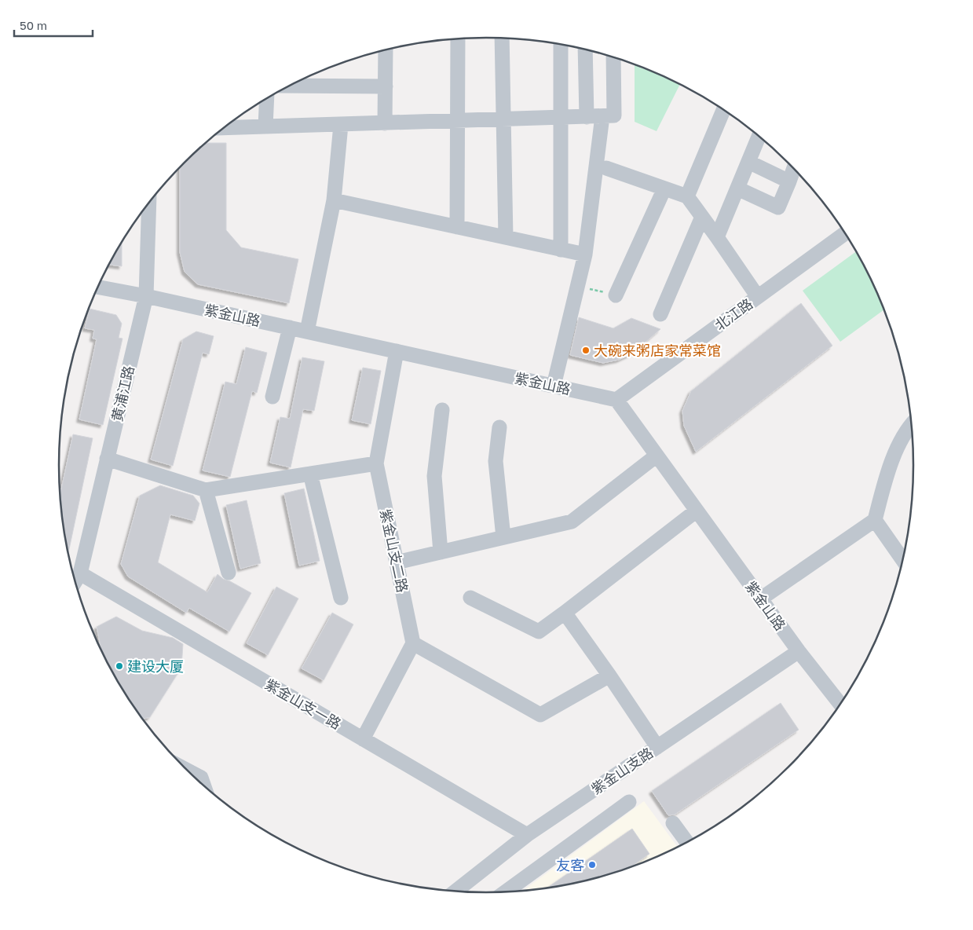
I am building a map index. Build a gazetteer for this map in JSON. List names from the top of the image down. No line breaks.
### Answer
{"streets":{"street":["北江路","紫金山路","黄浦江路","紫金山支二路","紫金山支一路","紫金山支路"]},"crossings":[["北江路","紫金山路"],["紫金山路","黄浦江路"],["紫金山路","紫金山支二路"],["紫金山路","紫金山支路"],["紫金山支一路","紫金山支路"]],"places":["大碗来粥店家常菜馆","建设大厦","友客"],"scale_bar":"50 m"}
